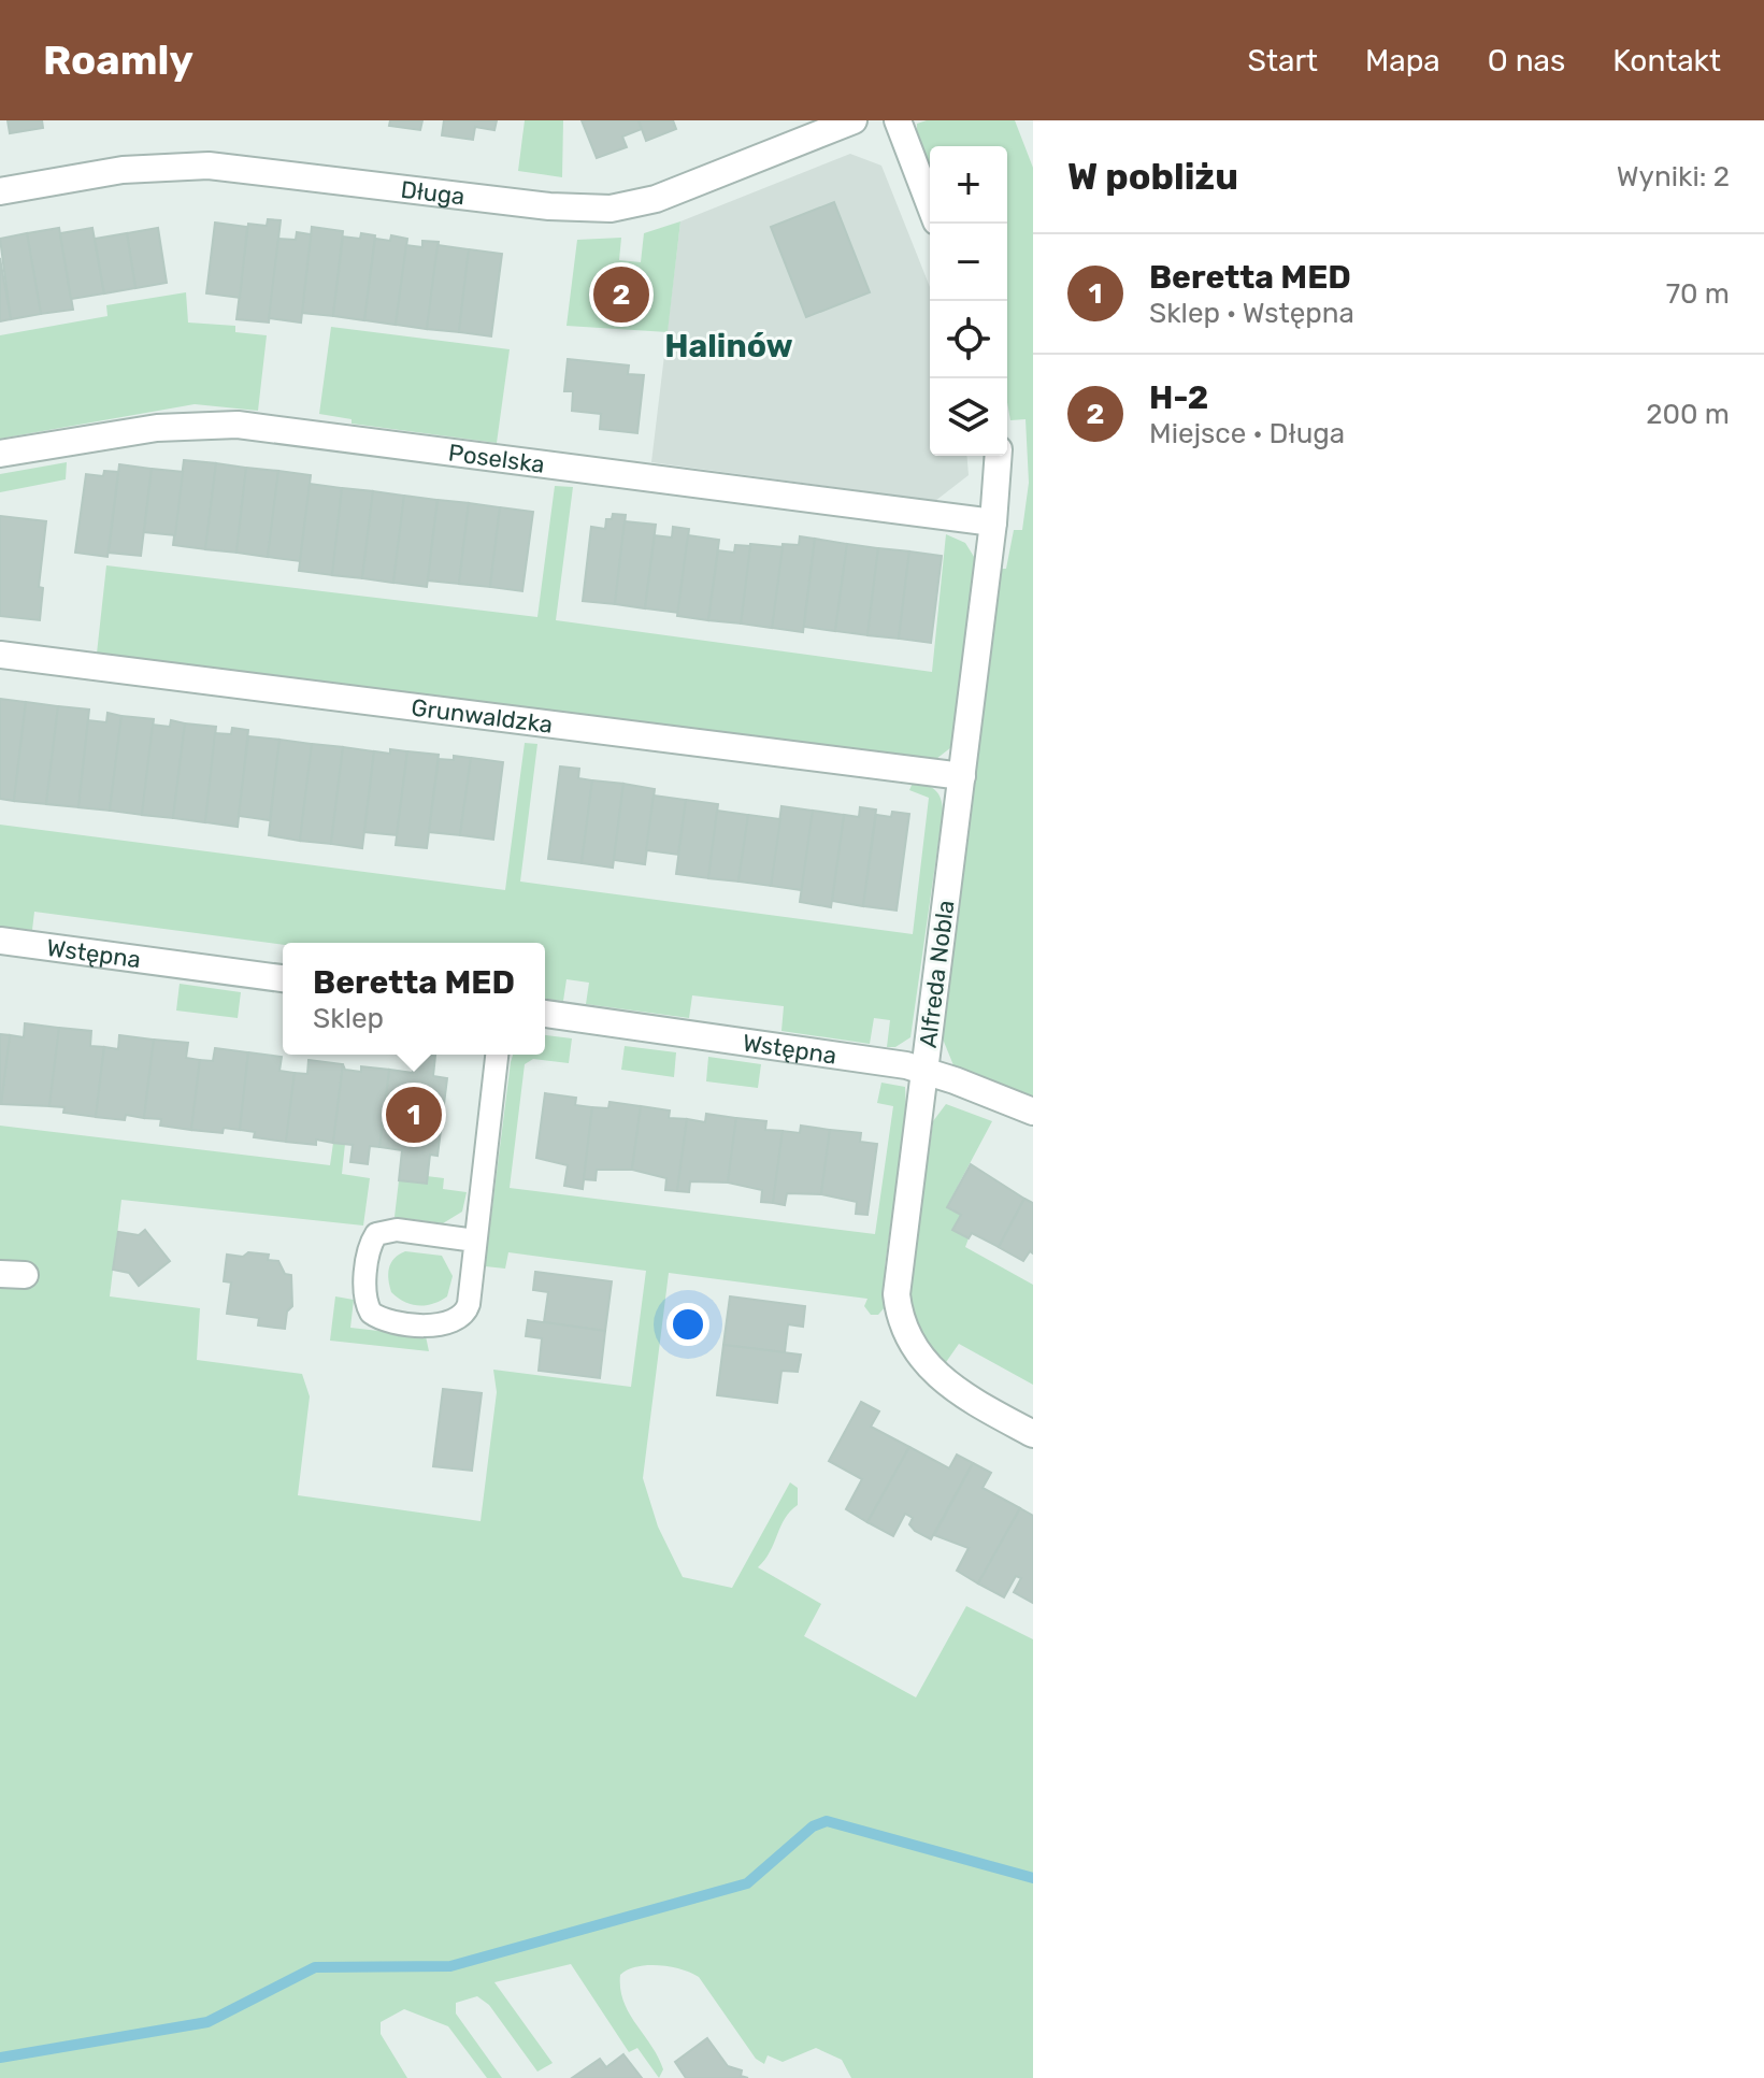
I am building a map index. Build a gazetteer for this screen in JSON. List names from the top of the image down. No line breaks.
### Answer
{"streets":{"street":["Długa","Poselska","Grunwaldzka","Wstępna","Alfreda Nobla"]},"crossings":[["Poselska","Alfreda Nobla"],["Grunwaldzka","Alfreda Nobla"],["Wstępna","Alfreda Nobla"]],"districts":["Halinów"],"page":{"header":"Roamly","nav":["Start","Mapa","O nas","Kontakt"],"heading":["W pobliżu","Wyniki: 2"],"map_buttons":["+","−"],"list":[{"mark":"1","name":"Beretta MED","note":"Sklep · Wstępna","value":"70 m"},{"mark":"2","name":"H-2","note":"Miejsce · Długa","value":"200 m"}],"pins":["2","1"],"popup":["Beretta MED","Sklep"]}}
